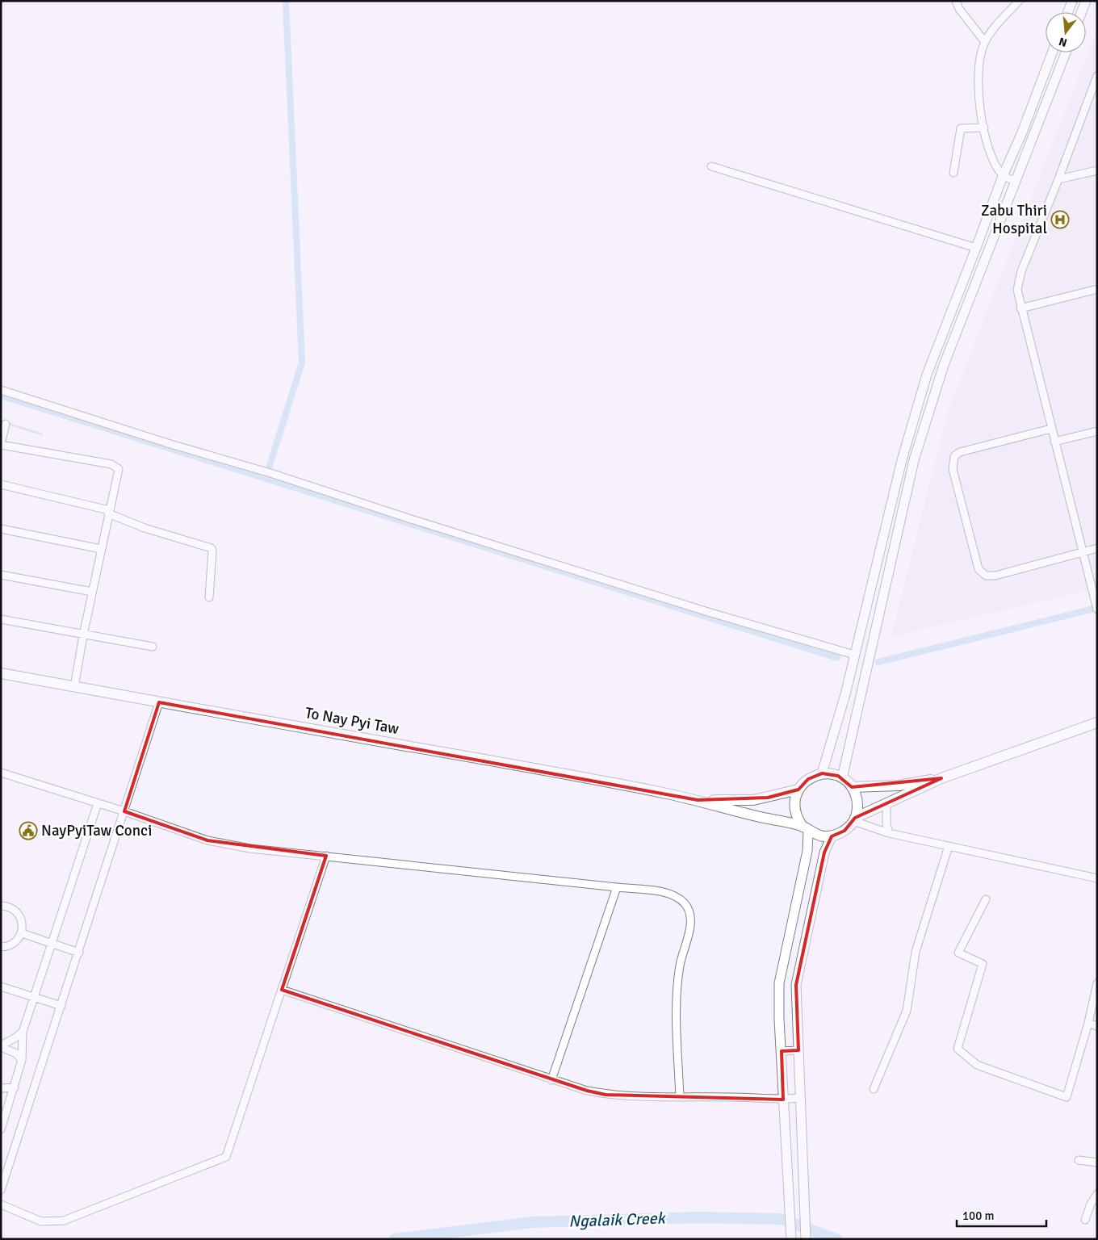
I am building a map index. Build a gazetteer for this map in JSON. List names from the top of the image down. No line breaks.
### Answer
{"streets":{"main road":["To Nay Pyi Taw"]},"water":["Ngalaik Creek"],"places":{"hospital":["Zabu Thiri Hospital"],"public building":["NayPyiTaw Conci"]},"scale_bar":"100 m","north":"bottom"}
